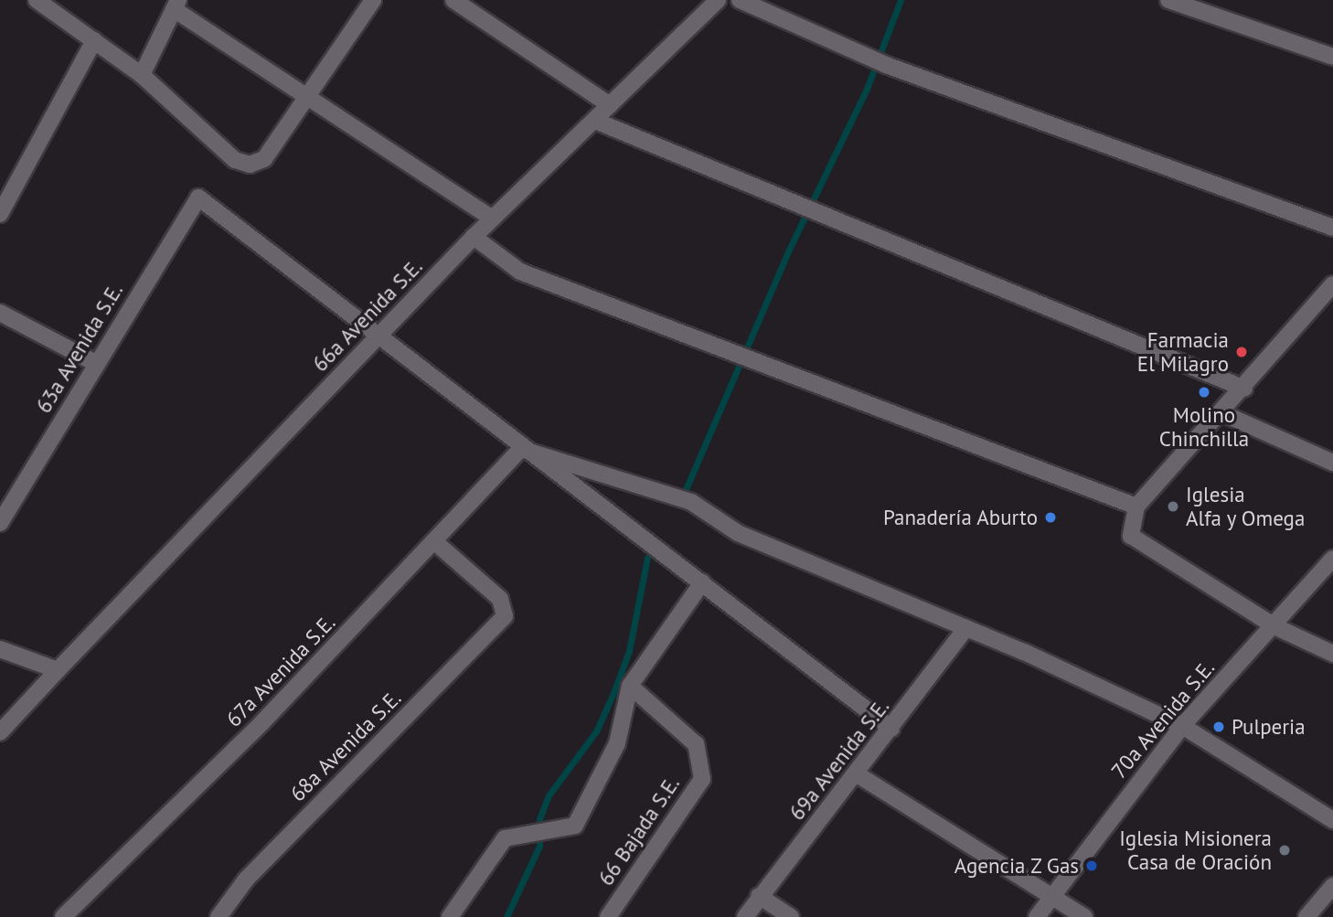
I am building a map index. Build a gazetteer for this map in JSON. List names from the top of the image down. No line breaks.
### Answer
{"streets":{"street":["66a Avenida S.E.","63a Avenida S.E.","67a Avenida S.E.","70a Avenida S.E.","68a Avenida S.E.","69a Avenida S.E.","66 Bajada S.E."]},"crossings":[["66a Avenida S.E.","63a Avenida S.E."],["67a Avenida S.E.","68a Avenida S.E."]],"places":["Farmacia El Milagro","Molino Chinchilla","Iglesia Alfa y Omega","Panadería Aburto","Pulperia","Iglesia Misionera Casa de Oración","Agencia Z Gas"]}
